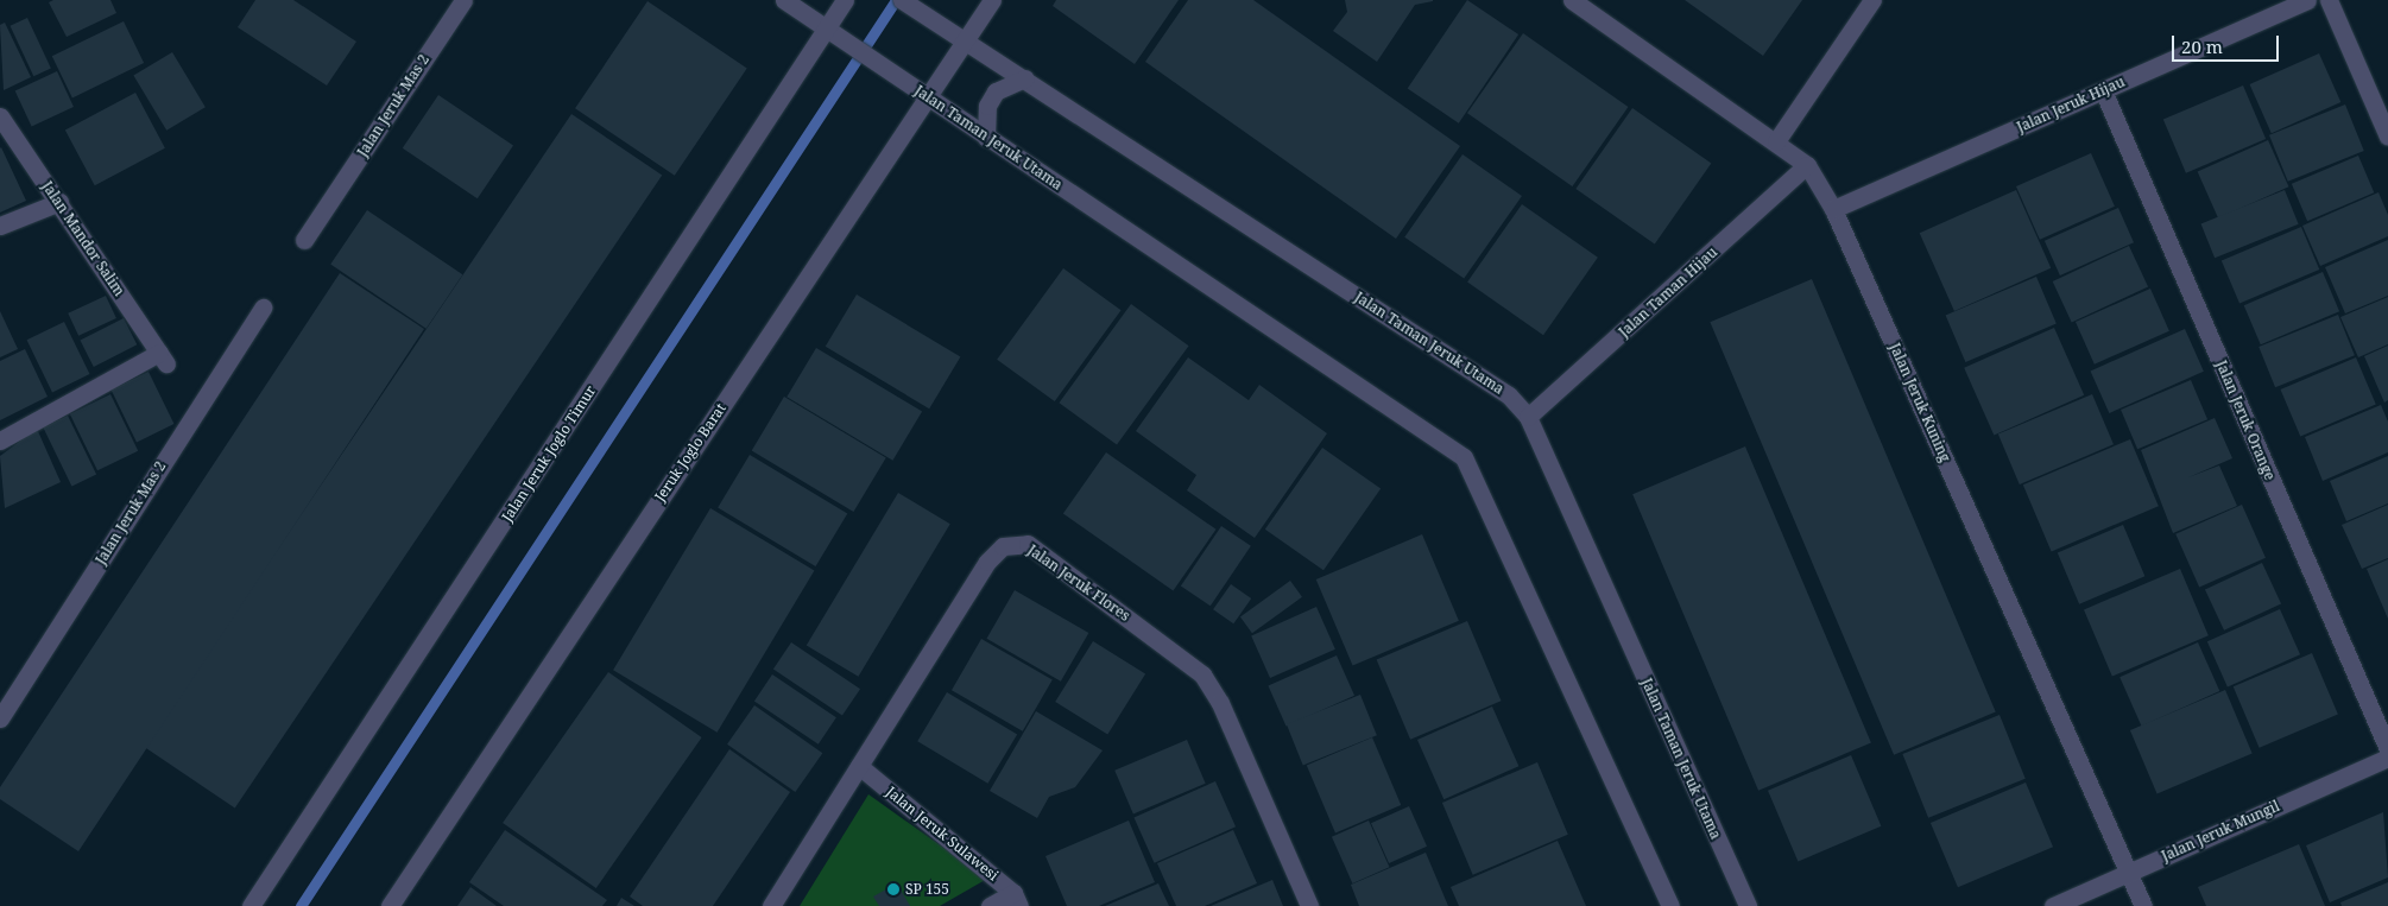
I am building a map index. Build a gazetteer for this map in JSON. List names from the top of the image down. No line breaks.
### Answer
{"streets":{"street":["Jalan Jeruk Hijau","Jalan Jeruk Mas 2","Jalan Taman Jeruk Utama","Jalan Mandor Salim","Jalan Taman Hijau","Jalan Jeruk Kuning","Jalan Jeruk Orange","Jeruk Joglo Barat","Jalan Jeruk Joglo Timur","Jalan Jeruk Flores","Jalan Jeruk Mungil","Jalan Jeruk Sulawesi"]},"crossings":[["Jalan Jeruk Hijau","Jalan Jeruk Kuning"],["Jalan Jeruk Hijau","Jalan Jeruk Orange"],["Jalan Taman Jeruk Utama","Jalan Taman Hijau"],["Jalan Taman Jeruk Utama","Jeruk Joglo Barat"],["Jalan Taman Jeruk Utama","Jalan Jeruk Joglo Timur"],["Jalan Taman Hijau","Jalan Jeruk Kuning"],["Jalan Jeruk Kuning","Jalan Jeruk Mungil"],["Jalan Jeruk Flores","Jalan Jeruk Sulawesi"]],"places":["SP 155"],"scale_bar":"20 m"}
